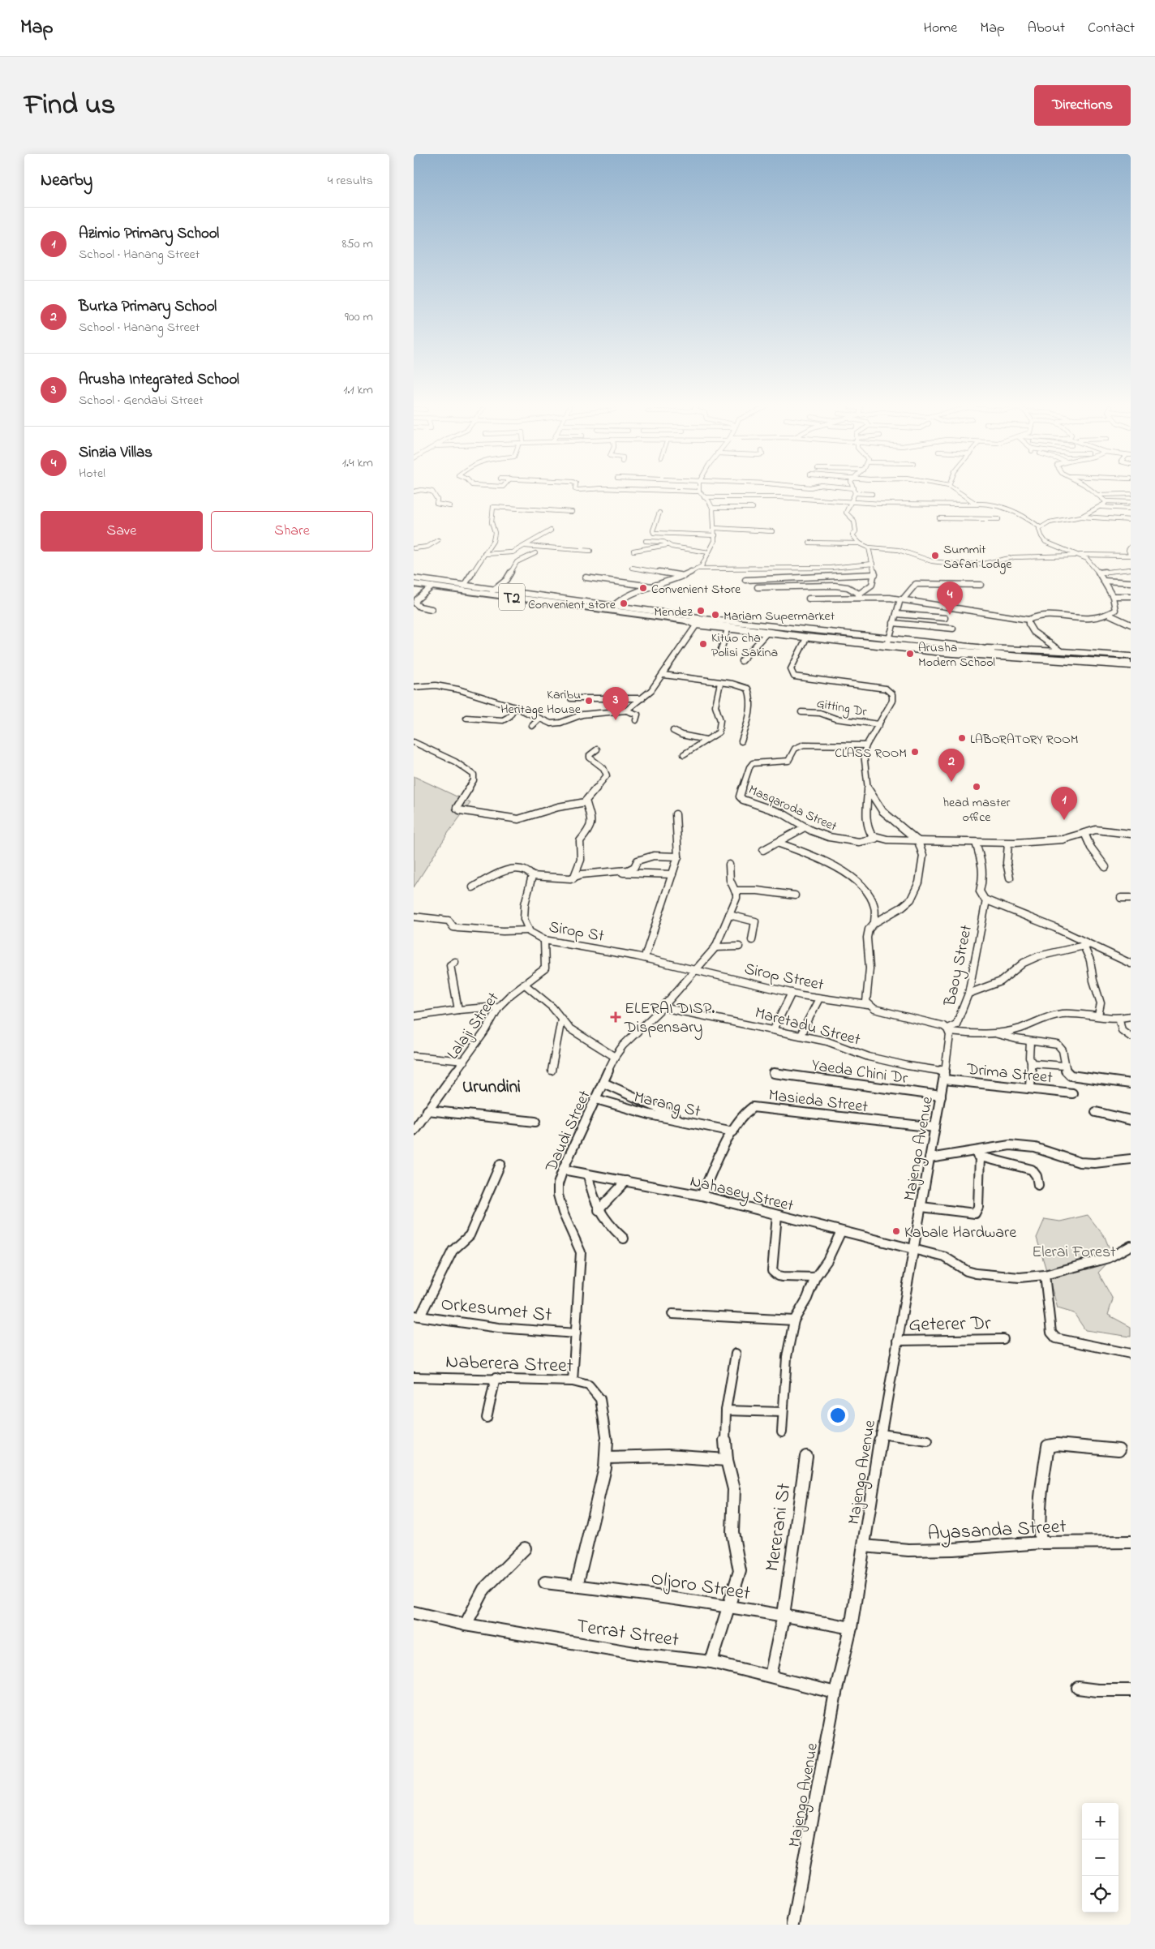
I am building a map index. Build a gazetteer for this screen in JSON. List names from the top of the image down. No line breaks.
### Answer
{"streets":{"highway":["T2"],"street":["Gitting Dr","Masqaroda Street","Sirop St","Baoy Street","Sirop Street","Lalaji Street","Maretadu Street","Yaeda Chini Dr","Drima Street","Masieda Street","Marang St","Daudi Street","Majengo Avenue","Nahasey Street","Orkesumet St","Geterer Dr","Naberera Street","Mererani St","Ayasanda Street","Oljoro Street","Terrat Street"]},"crossings":[["Sirop St","Sirop Street"],["Sirop St","Lalaji Street"],["Sirop St","Daudi Street"],["Baoy Street","Majengo Avenue"],["Sirop Street","Daudi Street"],["Maretadu Street","Drima Street"],["Maretadu Street","Daudi Street"],["Maretadu Street","Majengo Avenue"],["Yaeda Chini Dr","Majengo Avenue"],["Drima Street","Majengo Avenue"],["Masieda Street","Marang St"],["Masieda Street","Majengo Avenue"],["Masieda Street","Nahasey Street"],["Marang St","Daudi Street"],["Daudi Street","Nahasey Street"],["Daudi Street","Orkesumet St"],["Daudi Street","Naberera Street"],["Majengo Avenue","Nahasey Street"],["Majengo Avenue","Geterer Dr"],["Majengo Avenue","Ayasanda Street"],["Majengo Avenue","Oljoro Street"],["Majengo Avenue","Terrat Street"],["Naberera Street","Oljoro Street"],["Mererani St","Oljoro Street"],["Mererani St","Terrat Street"]],"districts":["Urundini"],"parks":["Elerai Forest"],"places":{"other":["Summit Safari Lodge","Convenient Store","Convenient store","Mendez","Mariam Supermarket","Kituo cha Polisi Sakina","Arusha Modern School","Karibu Heritage House","LABORATORY ROOM","CLASS ROOM","head master office","Kabale Hardware"],"health":["ELERAI DISP. Dispensary"]},"page":{"header":"Map","nav":["Home","Map","About","Contact"],"title":"Find us","buttons":["Directions",["Save","Share"]],"heading":["Nearby","4 results"],"list":[{"mark":"1","name":"Azimio Primary School","note":"School · Hanang Street","value":"850 m"},{"mark":"2","name":"Burka Primary School","note":"School · Hanang Street","value":"900 m"},{"mark":"3","name":"Arusha Integrated School","note":"School · Gendabi Street","value":"1.1 km"},{"mark":"4","name":"Sinzia Villas","note":"Hotel","value":"1.4 km"}],"pins":["4","3","2","1"],"map_buttons":["+","−"]}}
